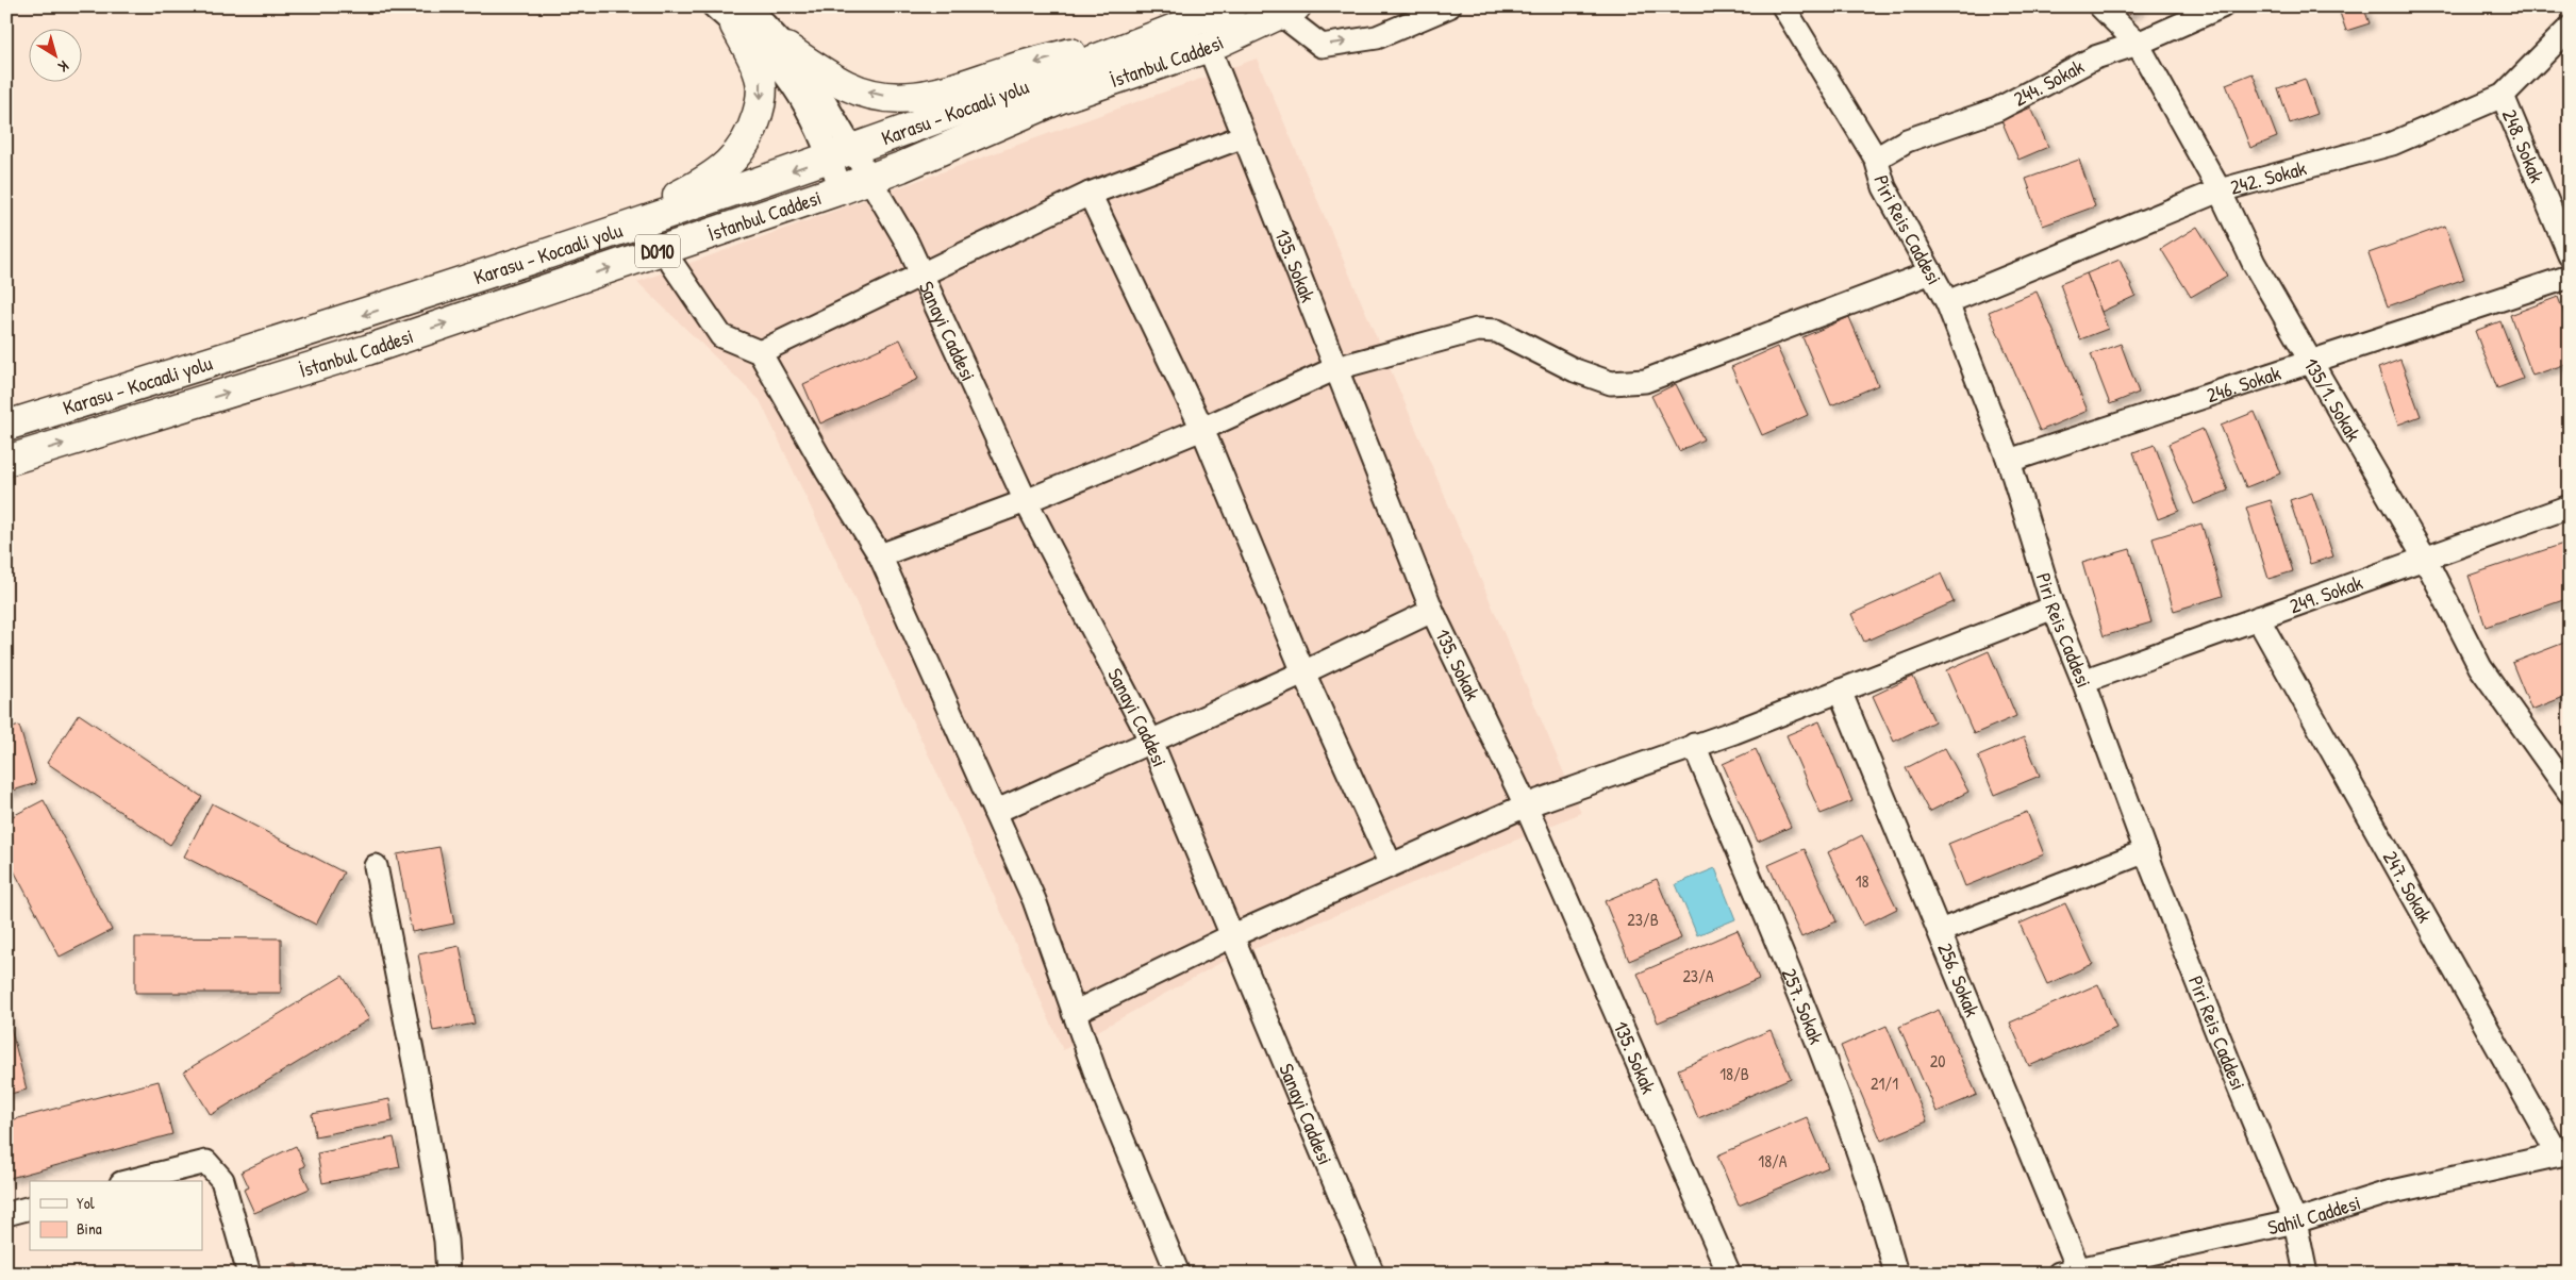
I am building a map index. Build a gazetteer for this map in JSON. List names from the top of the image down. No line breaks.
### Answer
{"streets":{"highway":["İstanbul Caddesi","Karasu - Kocaali yolu","D010"],"street":["244. Sokak","248. Sokak","242. Sokak","Piri Reis Caddesi","135. Sokak","Sanayi Caddesi","246. Sokak","135/1. Sokak","249. Sokak","247. Sokak","256. Sokak","257. Sokak","Sahil Caddesi"]},"crossings":[["İstanbul Caddesi","135. Sokak"],["İstanbul Caddesi","Sanayi Caddesi"],["244. Sokak","Piri Reis Caddesi"],["244. Sokak","135/1. Sokak"],["Karasu - Kocaali yolu","Sanayi Caddesi"],["248. Sokak","242. Sokak"],["242. Sokak","Piri Reis Caddesi"],["242. Sokak","135/1. Sokak"],["Piri Reis Caddesi","246. Sokak"],["Piri Reis Caddesi","249. Sokak"],["Piri Reis Caddesi","Sahil Caddesi"],["246. Sokak","135/1. Sokak"],["135/1. Sokak","249. Sokak"],["249. Sokak","247. Sokak"],["247. Sokak","Sahil Caddesi"],["256. Sokak","Sahil Caddesi"]],"one_way":["İstanbul Caddesi","Karasu - Kocaali yolu"],"house_numbers":["18","23/B","23/A","20","18/B","21/1","18/A"],"legend":["Yol","Bina"],"north":"bottom right"}
